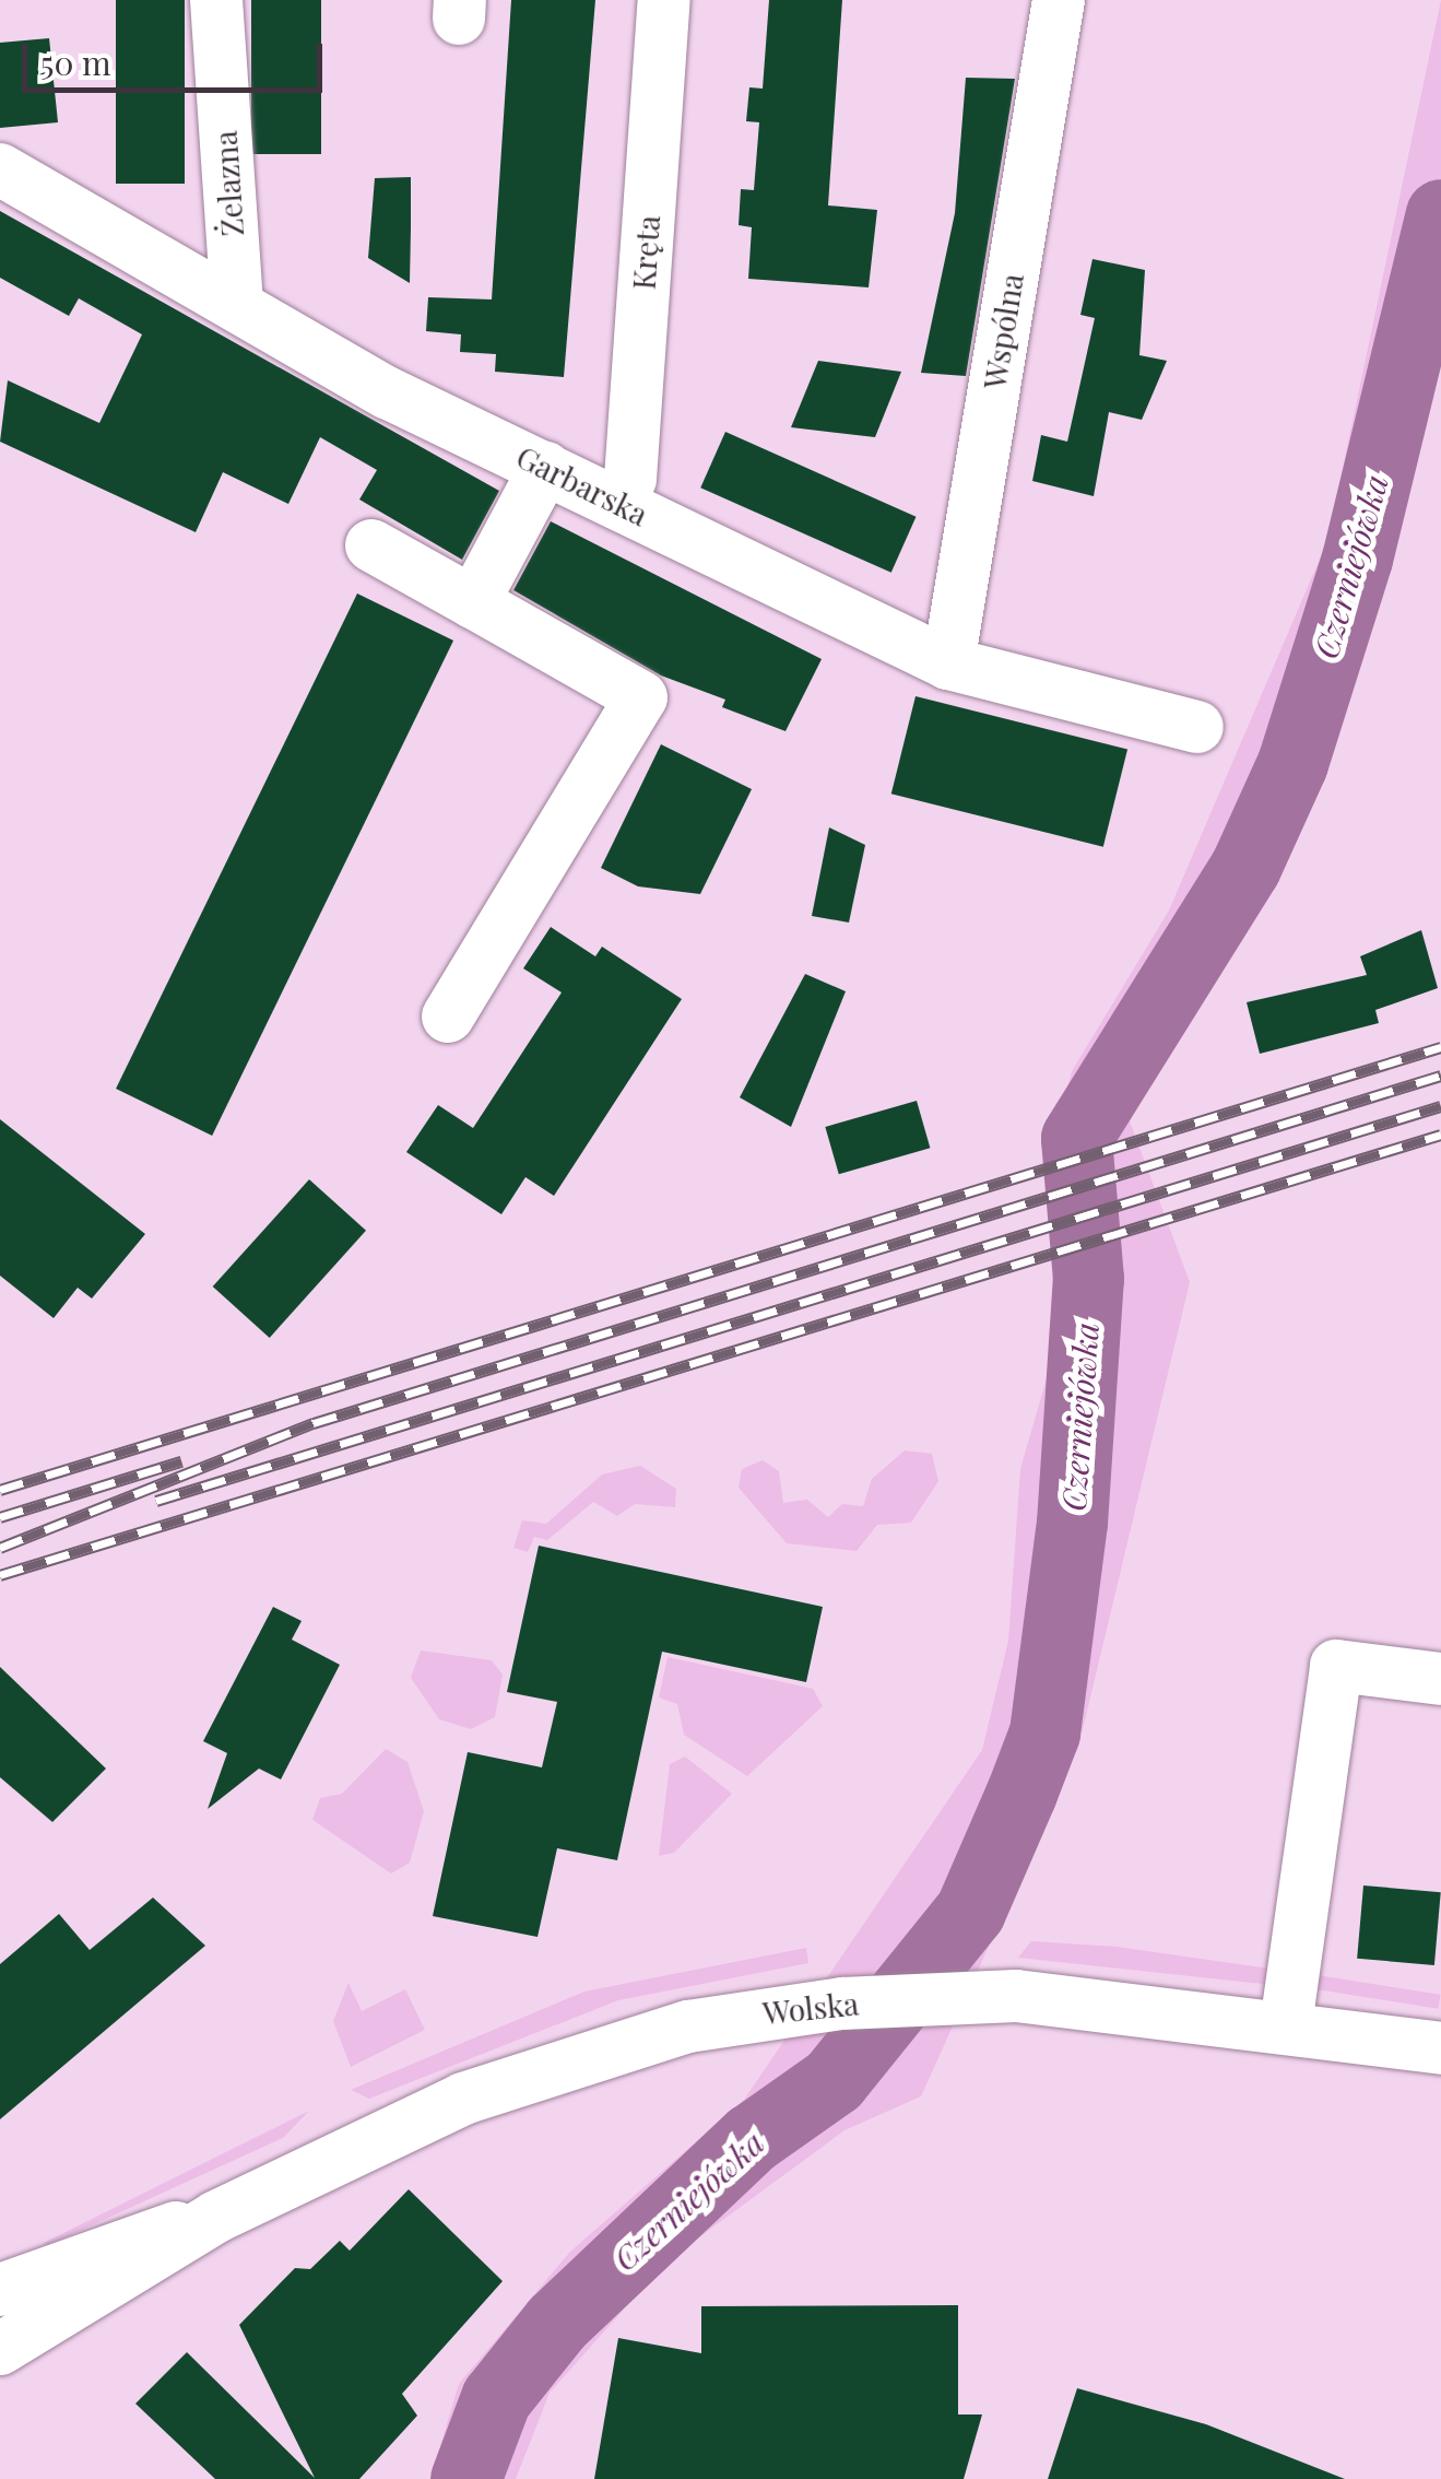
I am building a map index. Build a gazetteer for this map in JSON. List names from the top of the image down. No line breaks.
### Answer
{"streets":{"street":["Żelazna","Kręta","Wspólna","Garbarska","Wolska"]},"crossings":[["Żelazna","Garbarska"],["Kręta","Garbarska"],["Wspólna","Garbarska"]],"water":["Czerniejówka"],"scale_bar":"50 m"}
